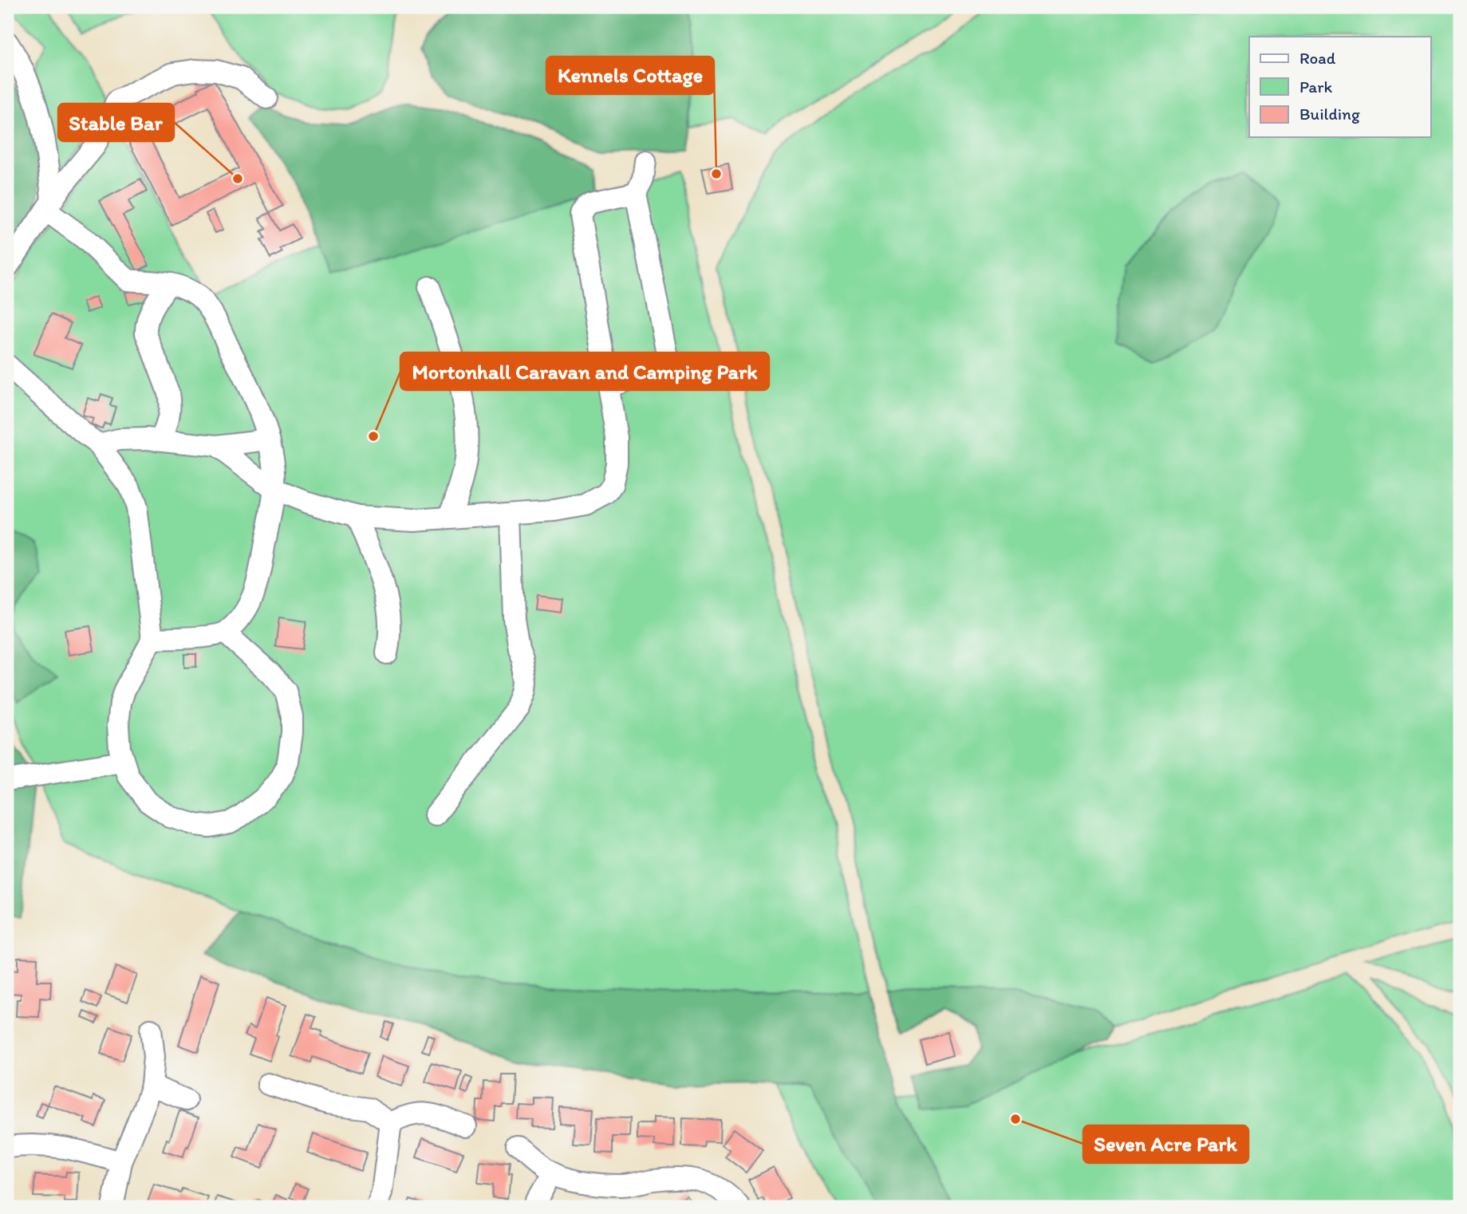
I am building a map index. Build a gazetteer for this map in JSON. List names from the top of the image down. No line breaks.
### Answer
{"places":["Kennels Cottage","Stable Bar","Mortonhall Caravan and Camping Park","Seven Acre Park"],"legend":["Road","Park","Building"]}
